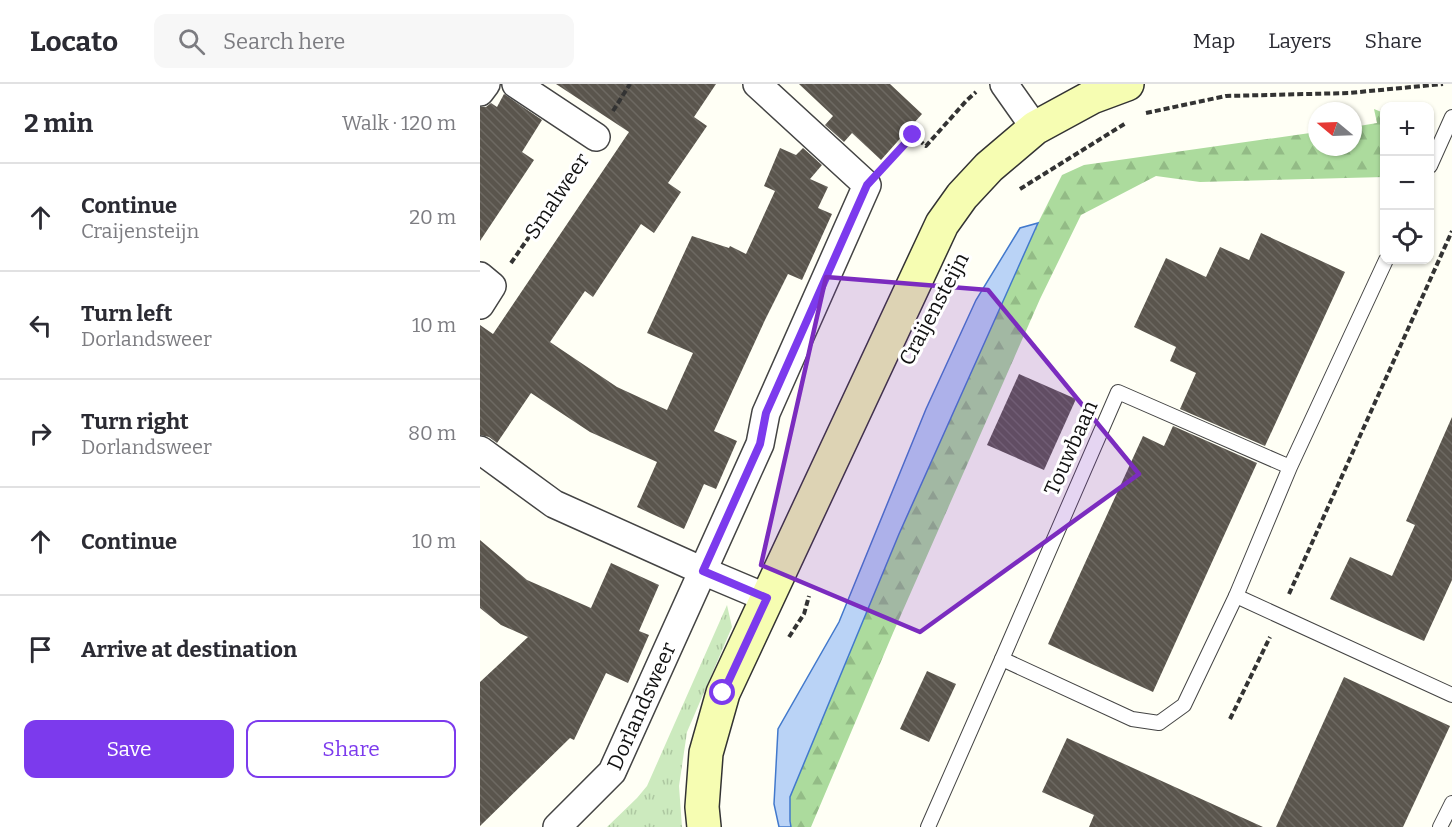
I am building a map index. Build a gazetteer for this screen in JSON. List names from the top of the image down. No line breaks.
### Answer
{"streets":{"street":["Craijensteijn","Dorlandsweer"],"lane":["Touwbaan"],"path":["Smalweer"]},"north":"left","page":{"header":"Locato","search":"Search here","nav":["Map","Layers","Share"],"heading":["2 min","Walk · 120 m"],"map_buttons":["+","−"],"list":[["Continue","Craijensteijn","20 m"],["Turn left","Dorlandsweer","10 m"],["Turn right","Dorlandsweer","80 m"],["Continue","10 m"],"Arrive at destination"],"buttons":["Save","Share"]}}
